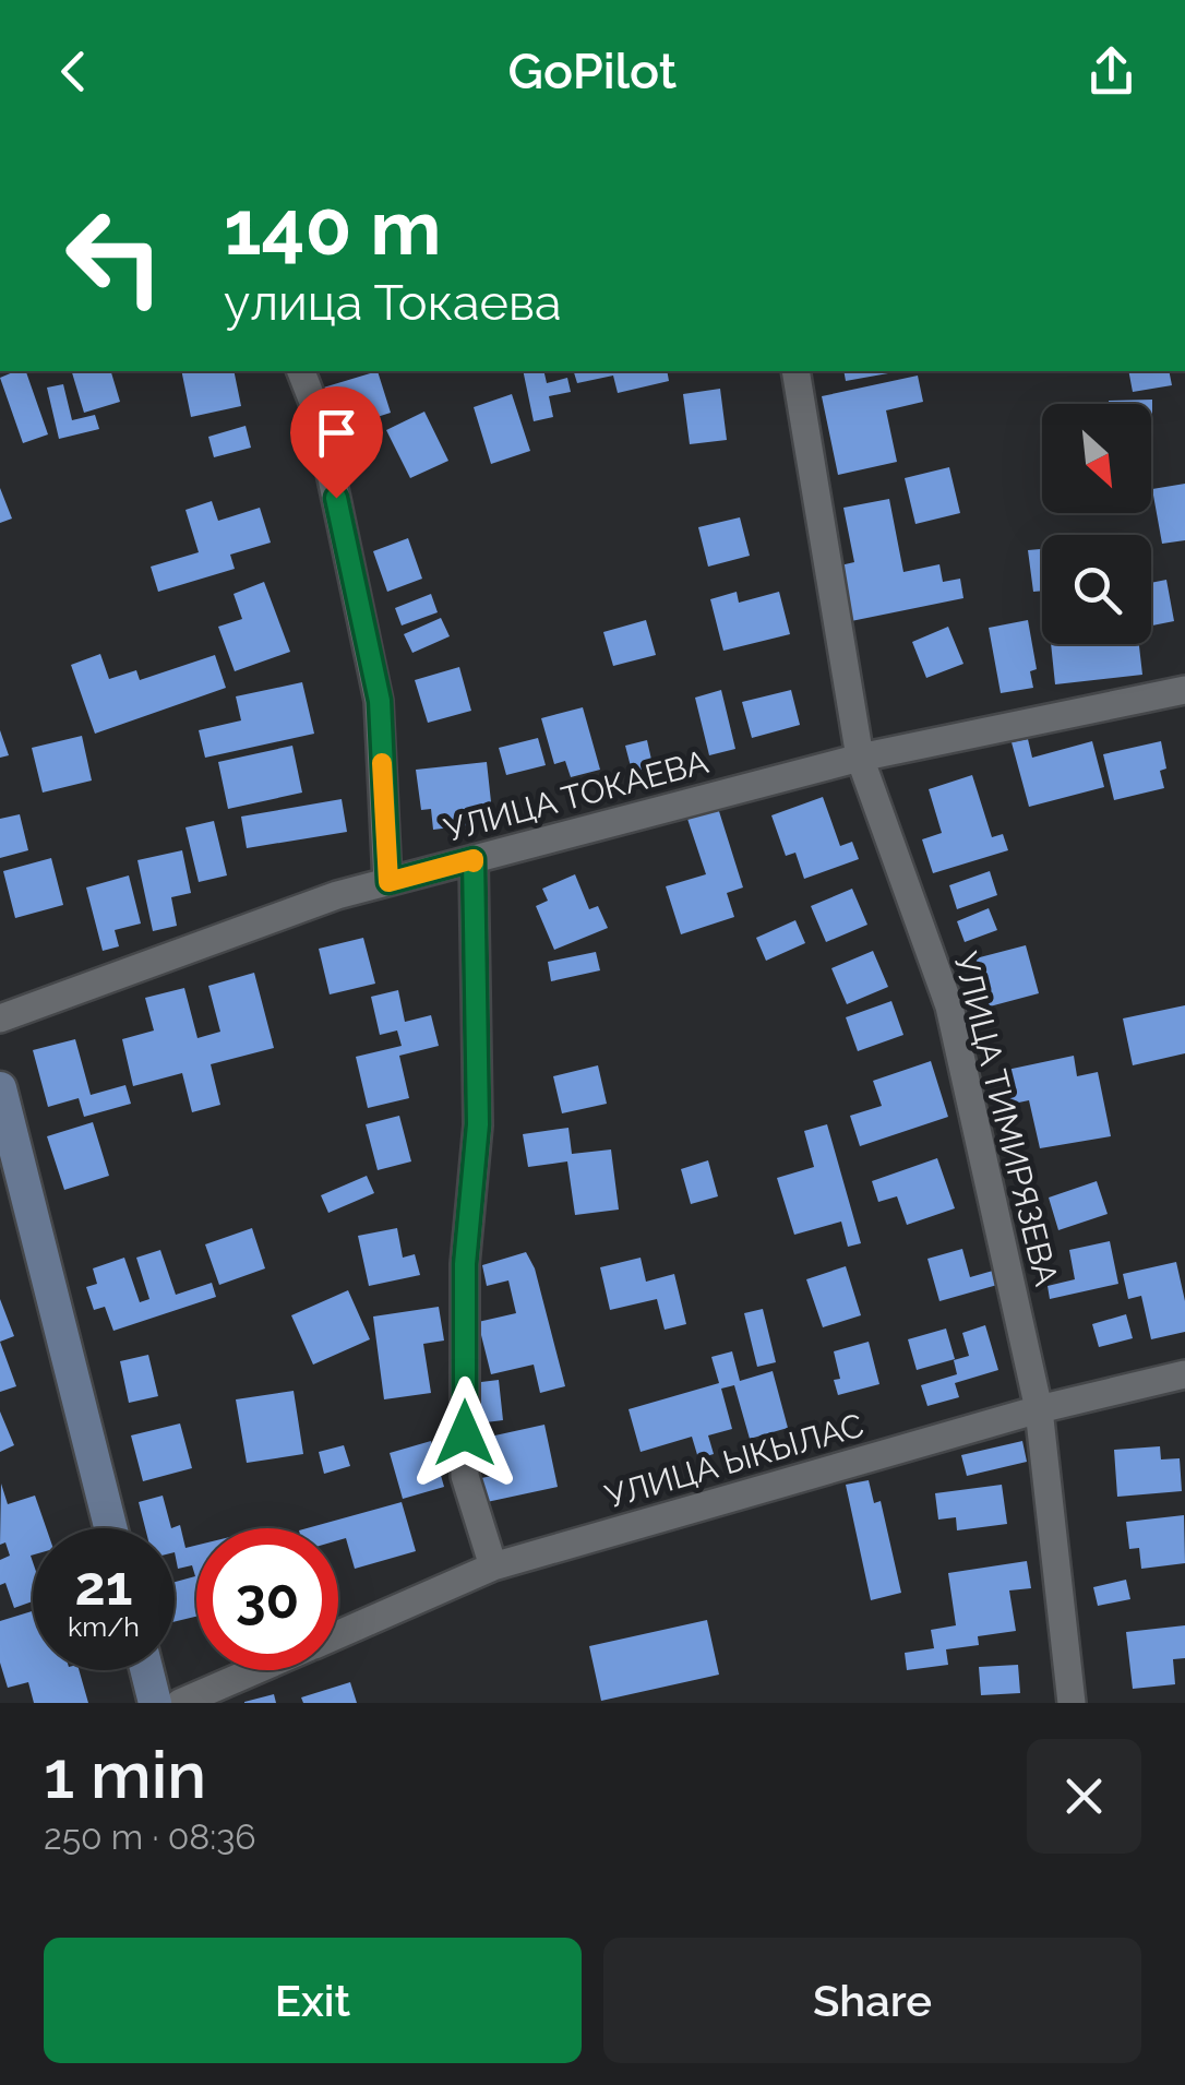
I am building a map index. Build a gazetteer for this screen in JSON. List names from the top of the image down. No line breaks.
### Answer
{"streets":{"street":["УЛИЦА ТОКАЕВА","УЛИЦА ТИМИРЯЗЕВА","УЛИЦА ЫКЫЛАС"]},"crossings":[["УЛИЦА ТОКАЕВА","УЛИЦА ТИМИРЯЗЕВА"],["УЛИЦА ТИМИРЯЗЕВА","УЛИЦА ЫКЫЛАС"]],"north":"bottom right","page":{"header":"GoPilot","turn":["140 m","улица Токаева"],"speed":"21 km/h","limit":"30","heading":["1 min","250 m · 08:36"],"buttons":["Exit","Share"]}}
